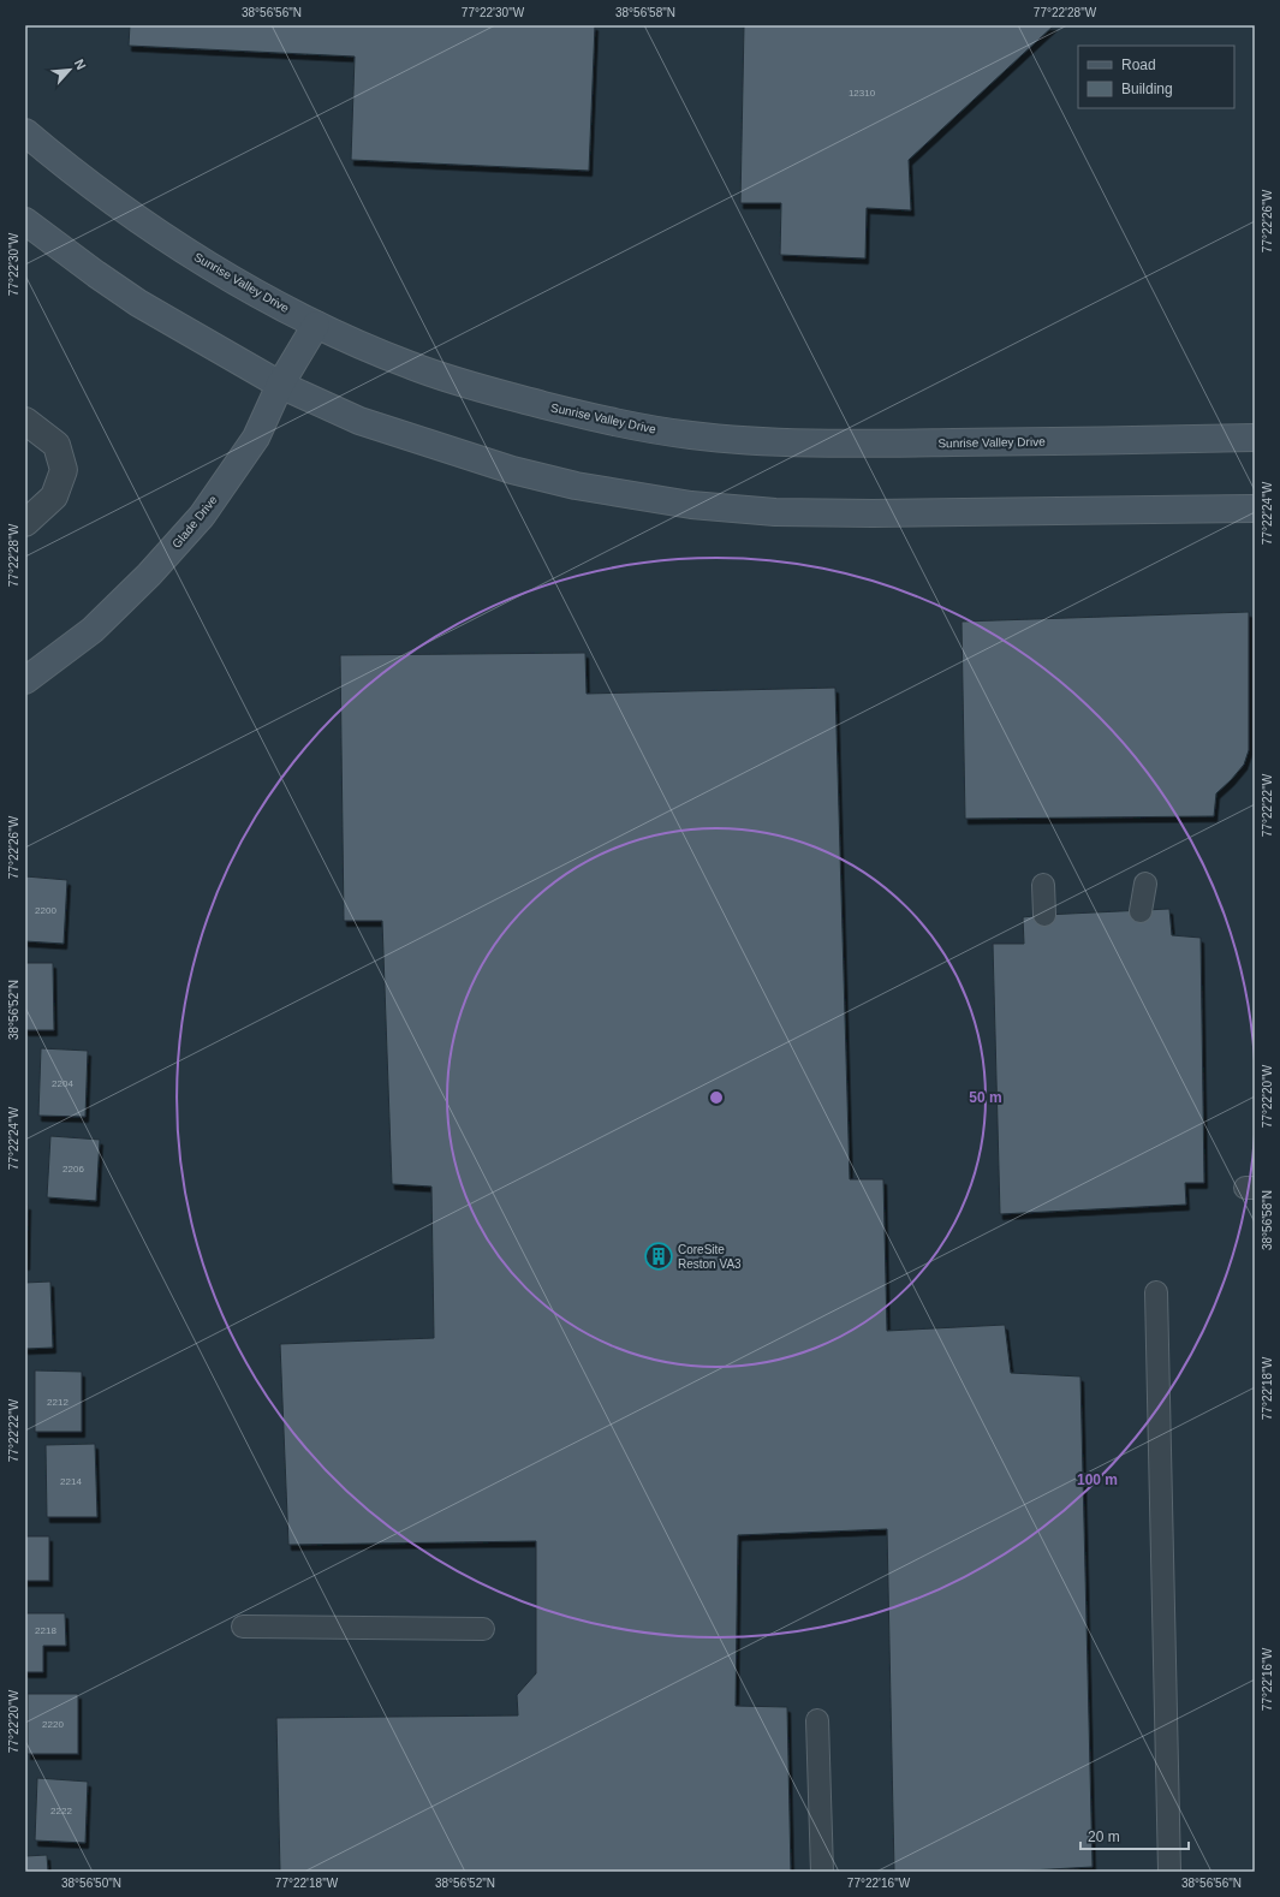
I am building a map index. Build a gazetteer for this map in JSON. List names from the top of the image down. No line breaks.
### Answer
{"streets":{"main road":["Sunrise Valley Drive","Glade Drive"]},"crossings":[["Sunrise Valley Drive","Glade Drive"]],"places":{"building":["CoreSite Reston VA3"]},"house_numbers":["12310","2200","2204","2206","2212","2214","2218","2220","2222"],"legend":["Road","Building"],"scale_bar":"20 m","north":"top right","coordinates":["38°56'56\"N","77°22'30\"W","38°56'58\"N","77°22'28\"W","77°22'26\"W","77°22'24\"W","77°22'22\"W","38°56'52\"N","77°22'20\"W","77°22'18\"W","77°22'16\"W","38°56'50\"N"],"rings":["50 m","100 m"]}
